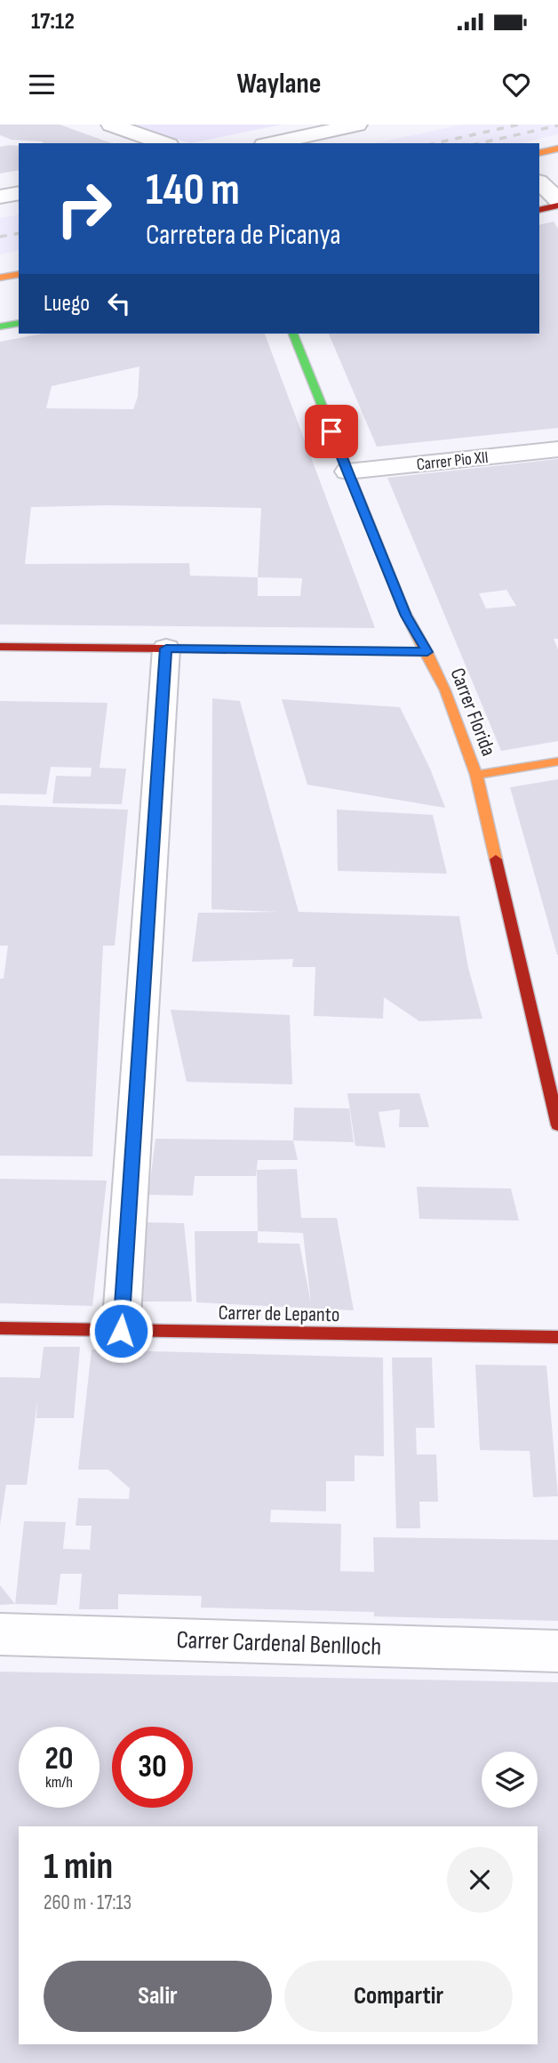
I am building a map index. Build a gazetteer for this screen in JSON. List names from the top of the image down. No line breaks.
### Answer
{"streets":{"street":["Carrer Pio XII","Carrer Florida","Carrer de Lepanto","Carrer Cardenal Benlloch"]},"crossings":[["Carrer Pio XII","Carrer Florida"]],"page":{"status":"17:12","header":"Waylane","turn":["140 m","Carretera de Picanya"],"then":"Luego","speed":"20 km/h","limit":"30","heading":["1 min","260 m · 17:13"],"buttons":["Salir","Compartir"]}}
